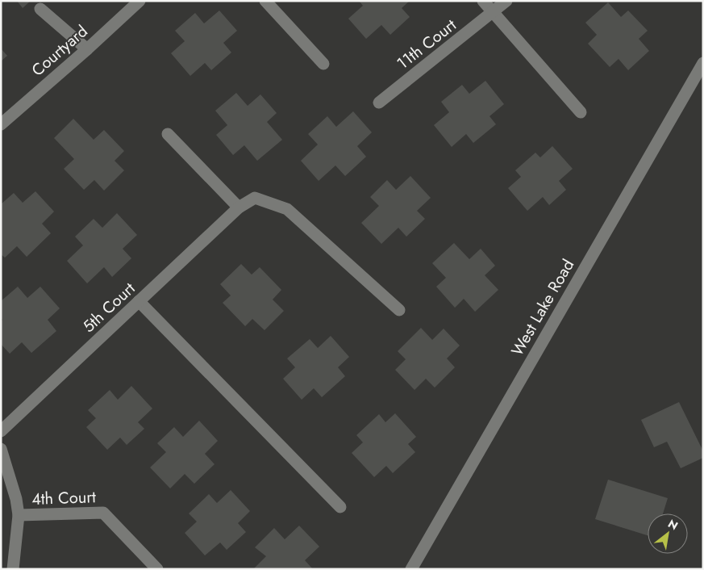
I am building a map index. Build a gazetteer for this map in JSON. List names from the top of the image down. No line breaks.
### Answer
{"streets":{"street":["11th Court","Courtyard","5th Court","West Lake Road","4th Court"]},"north":"top right"}
